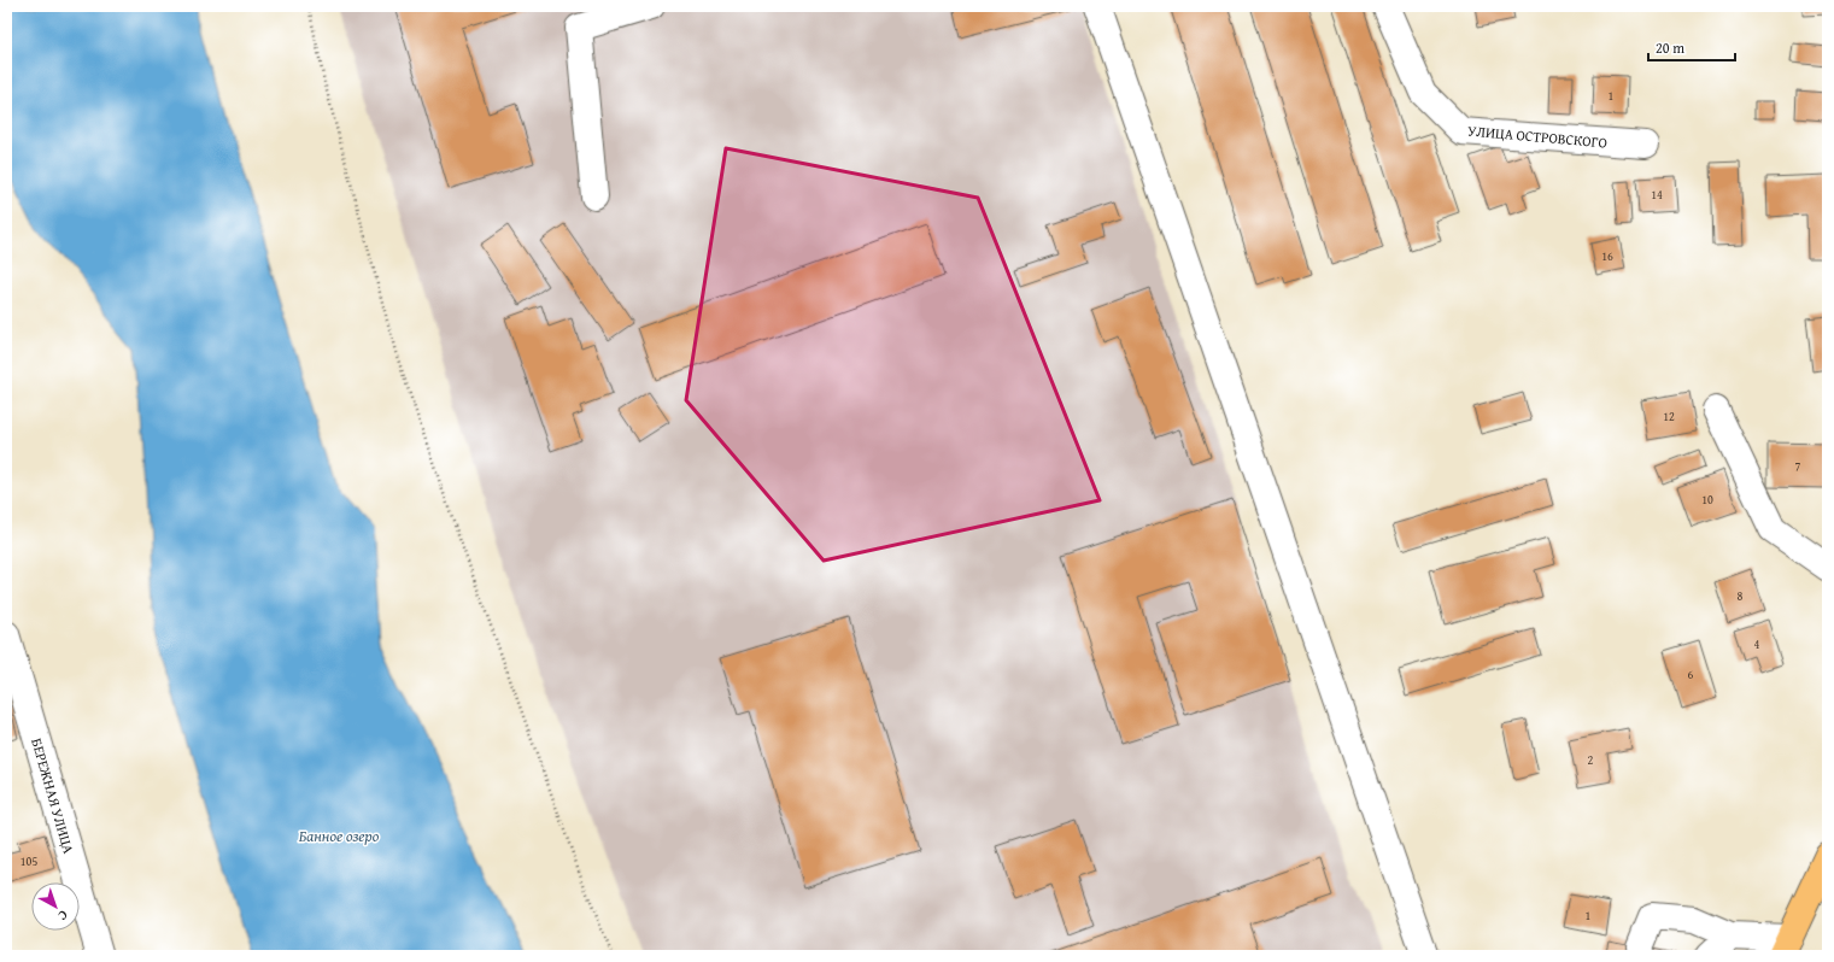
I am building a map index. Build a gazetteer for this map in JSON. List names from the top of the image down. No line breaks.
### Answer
{"streets":{"street":["УЛИЦА ОСТРОВСКОГО","БЕРЕЖНАЯ УЛИЦА"]},"water":["Банное озеро"],"house_numbers":["1","14","16","12","7","10","8","4","6","2","105","1"],"scale_bar":"20 m","north":"bottom right"}
